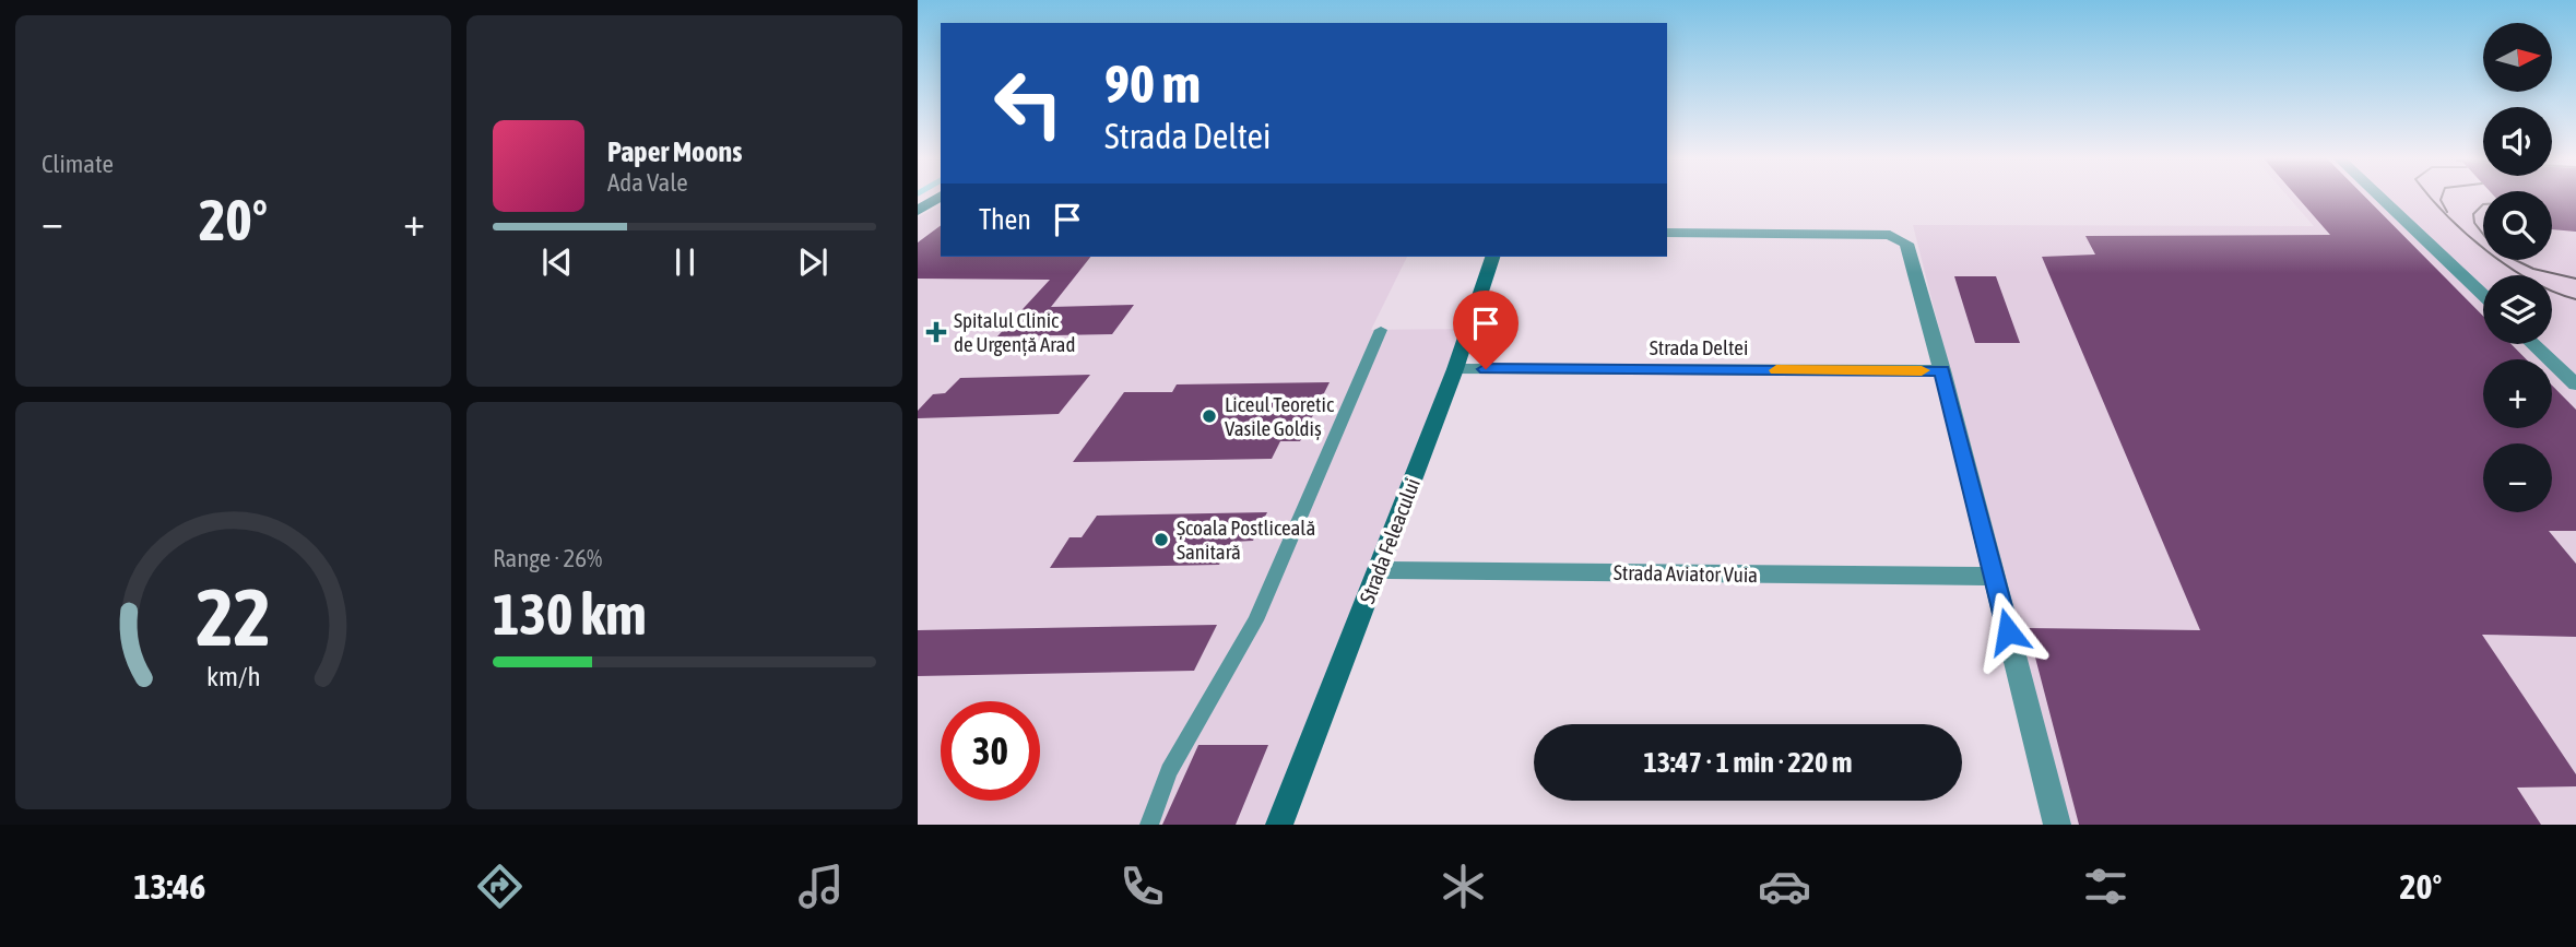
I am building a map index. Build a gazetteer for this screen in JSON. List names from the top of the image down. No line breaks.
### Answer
{"streets":{"street":["Strada Deltei","Strada Feleacului","Strada Aviator Vuia"]},"crossings":[["Strada Deltei","Strada Feleacului"],["Strada Feleacului","Strada Aviator Vuia"]],"places":{"health":["Spitalul Clinic de Urgență Arad"],"other":["Liceul Teoretic Vasile Goldiș","Școala Postliceală Sanitară"]},"north":"right","page":{"tile":["Climate",["Range · 26%","130 km"]],"map_buttons":["+","−"],"turn":["90 m","Strada Deltei"],"song":["Paper Moons","Ada Vale"],"then":"Then","heat":["−","20°","+"],"limit":"30","trip":"13:47 · 1 min · 220 m","tabs":["13:46","20°"],"gauge":["22","km/h"]}}
